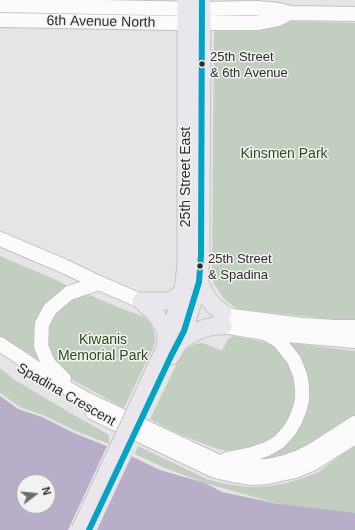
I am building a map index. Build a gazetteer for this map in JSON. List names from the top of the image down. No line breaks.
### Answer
{"streets":{"main road":["25th Street East"],"street":["6th Avenue North","Spadina Crescent"]},"crossings":[["6th Avenue North","25th Street East"]],"parks":["Kinsmen Park","Kiwanis Memorial Park"],"places":["25th Street & 6th Avenue","25th Street & Spadina"],"north":"right"}
